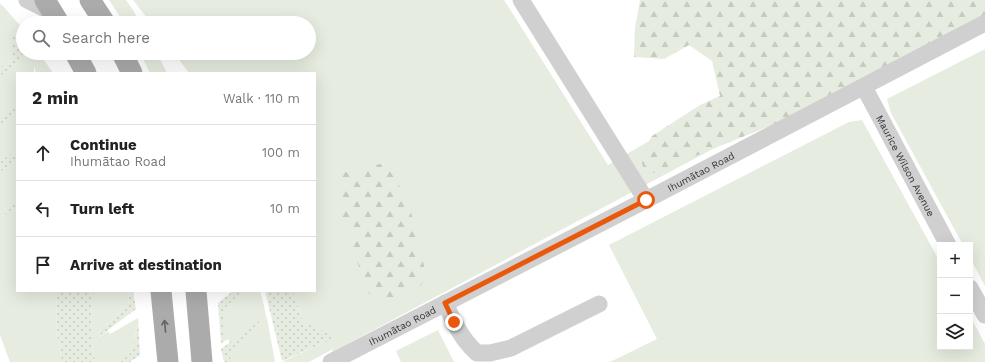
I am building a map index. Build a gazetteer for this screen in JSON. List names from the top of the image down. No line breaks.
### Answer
{"streets":{"street":["Maurice Wilson Avenue","Ihumātao Road"]},"crossings":[["Maurice Wilson Avenue","Ihumātao Road"]],"page":{"search":"Search here","heading":["2 min","Walk · 110 m"],"list":[["Continue","Ihumātao Road","100 m"],["Turn left","10 m"],"Arrive at destination"],"map_buttons":["+","−"]}}
